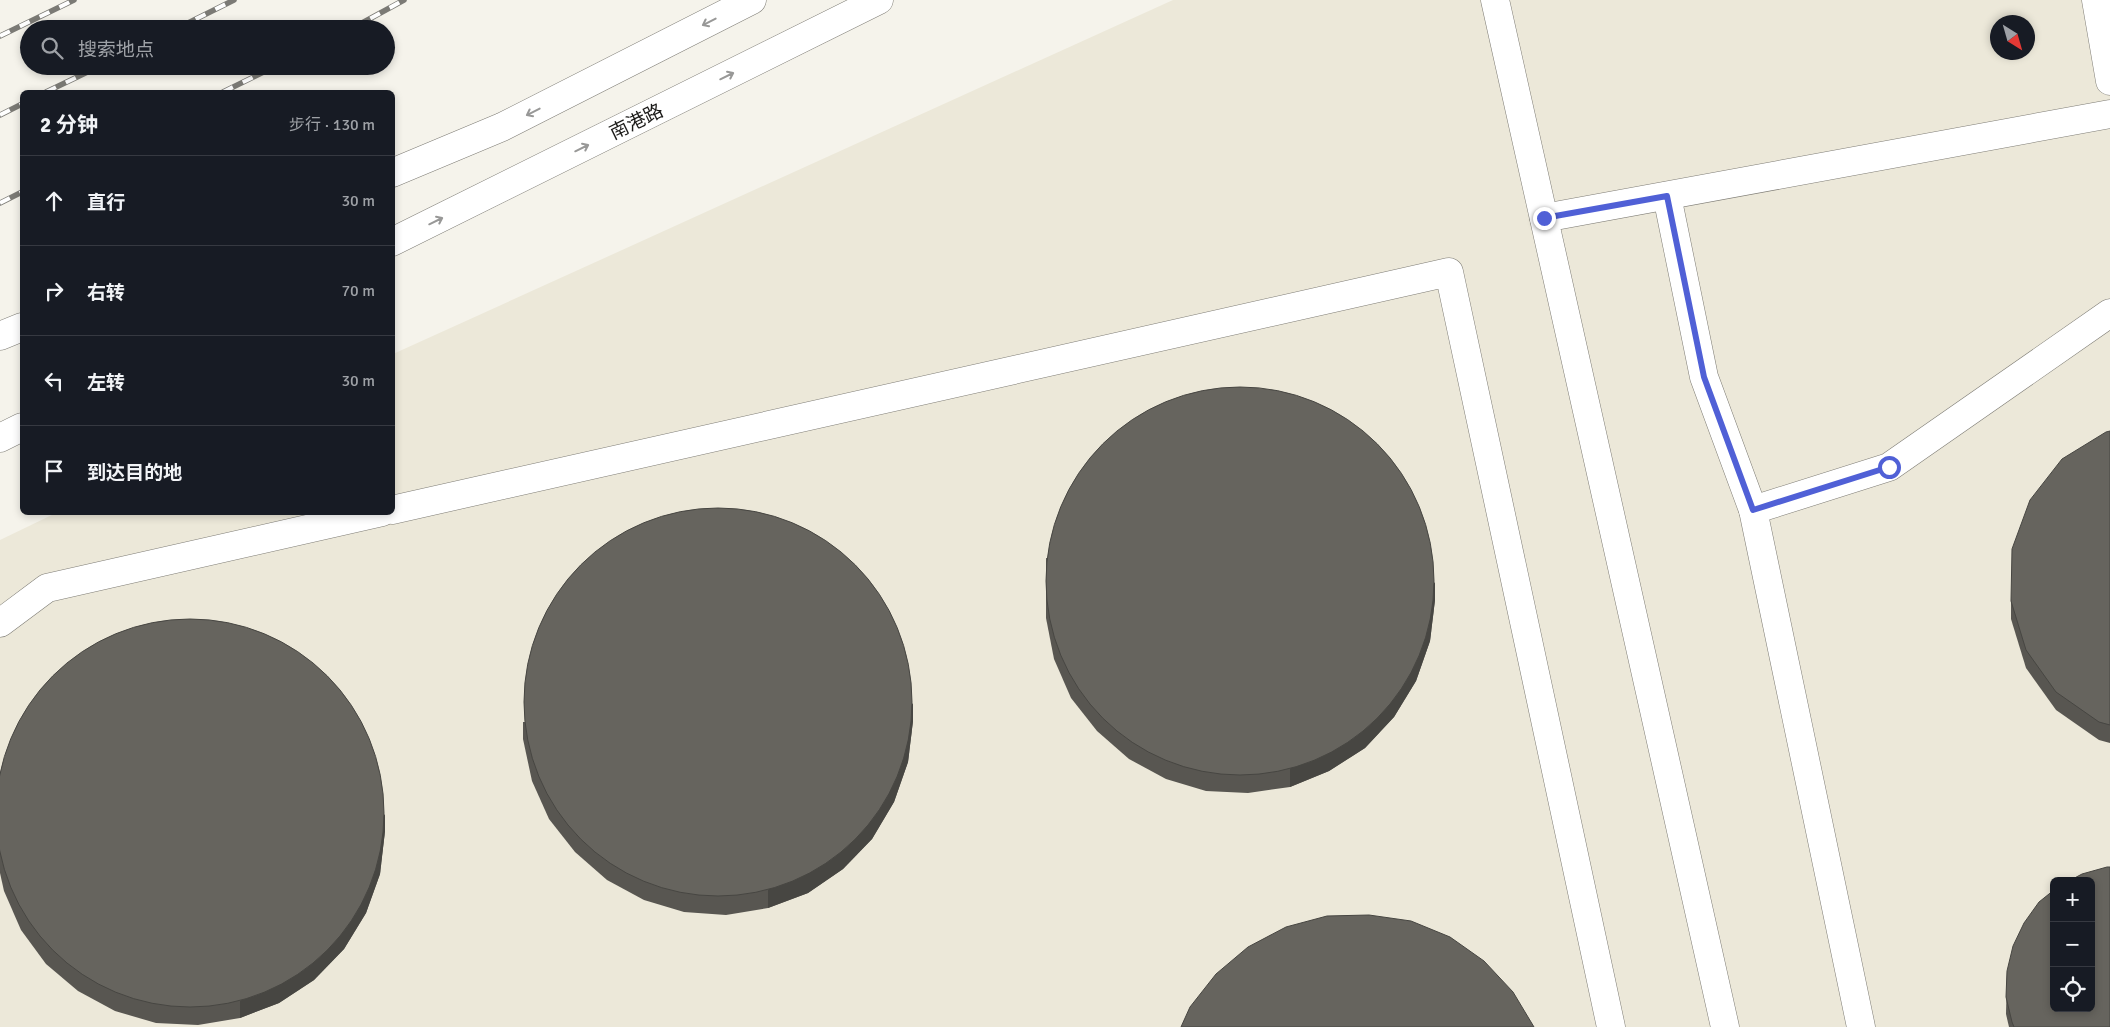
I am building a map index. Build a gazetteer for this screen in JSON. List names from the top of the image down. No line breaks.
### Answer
{"streets":{"street":["南港路"]},"north":"bottom right","page":{"search":"搜索地点","heading":["2 分钟","步行 · 130 m"],"list":[["直行","30 m"],["右转","70 m"],["左转","30 m"],"到达目的地"],"map_buttons":["+","−"]}}
